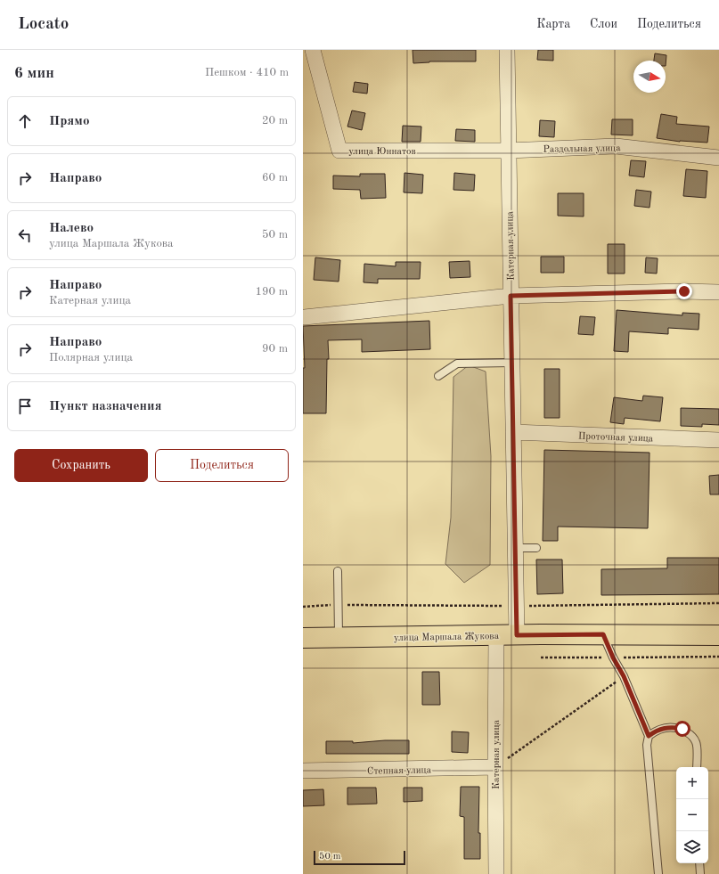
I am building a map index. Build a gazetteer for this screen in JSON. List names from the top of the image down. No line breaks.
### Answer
{"streets":{"main road":["улица Маршала Жукова"],"street":["Раздольная улица","улица Юннатов","Катерная улица","Проточная улица","Степная улица"]},"crossings":[["Раздольная улица","улица Юннатов"],["Раздольная улица","Катерная улица"],["улица Юннатов","Катерная улица"],["Катерная улица","Проточная улица"],["Катерная улица","улица Маршала Жукова"],["Катерная улица","Степная улица"]],"scale_bar":"50 m","north":"right","page":{"header":"Locato","nav":["Карта","Слои","Поделиться"],"heading":["6 мин","Пешком · 410 m"],"list":[["Прямо","20 m"],["Направо","60 m"],["Налево","улица Маршала Жукова","50 m"],["Направо","Катерная улица","190 m"],["Направо","Полярная улица","90 m"],"Пункт назначения"],"buttons":["Сохранить","Поделиться"],"map_buttons":["+","−"],"scale":"50 m"}}
